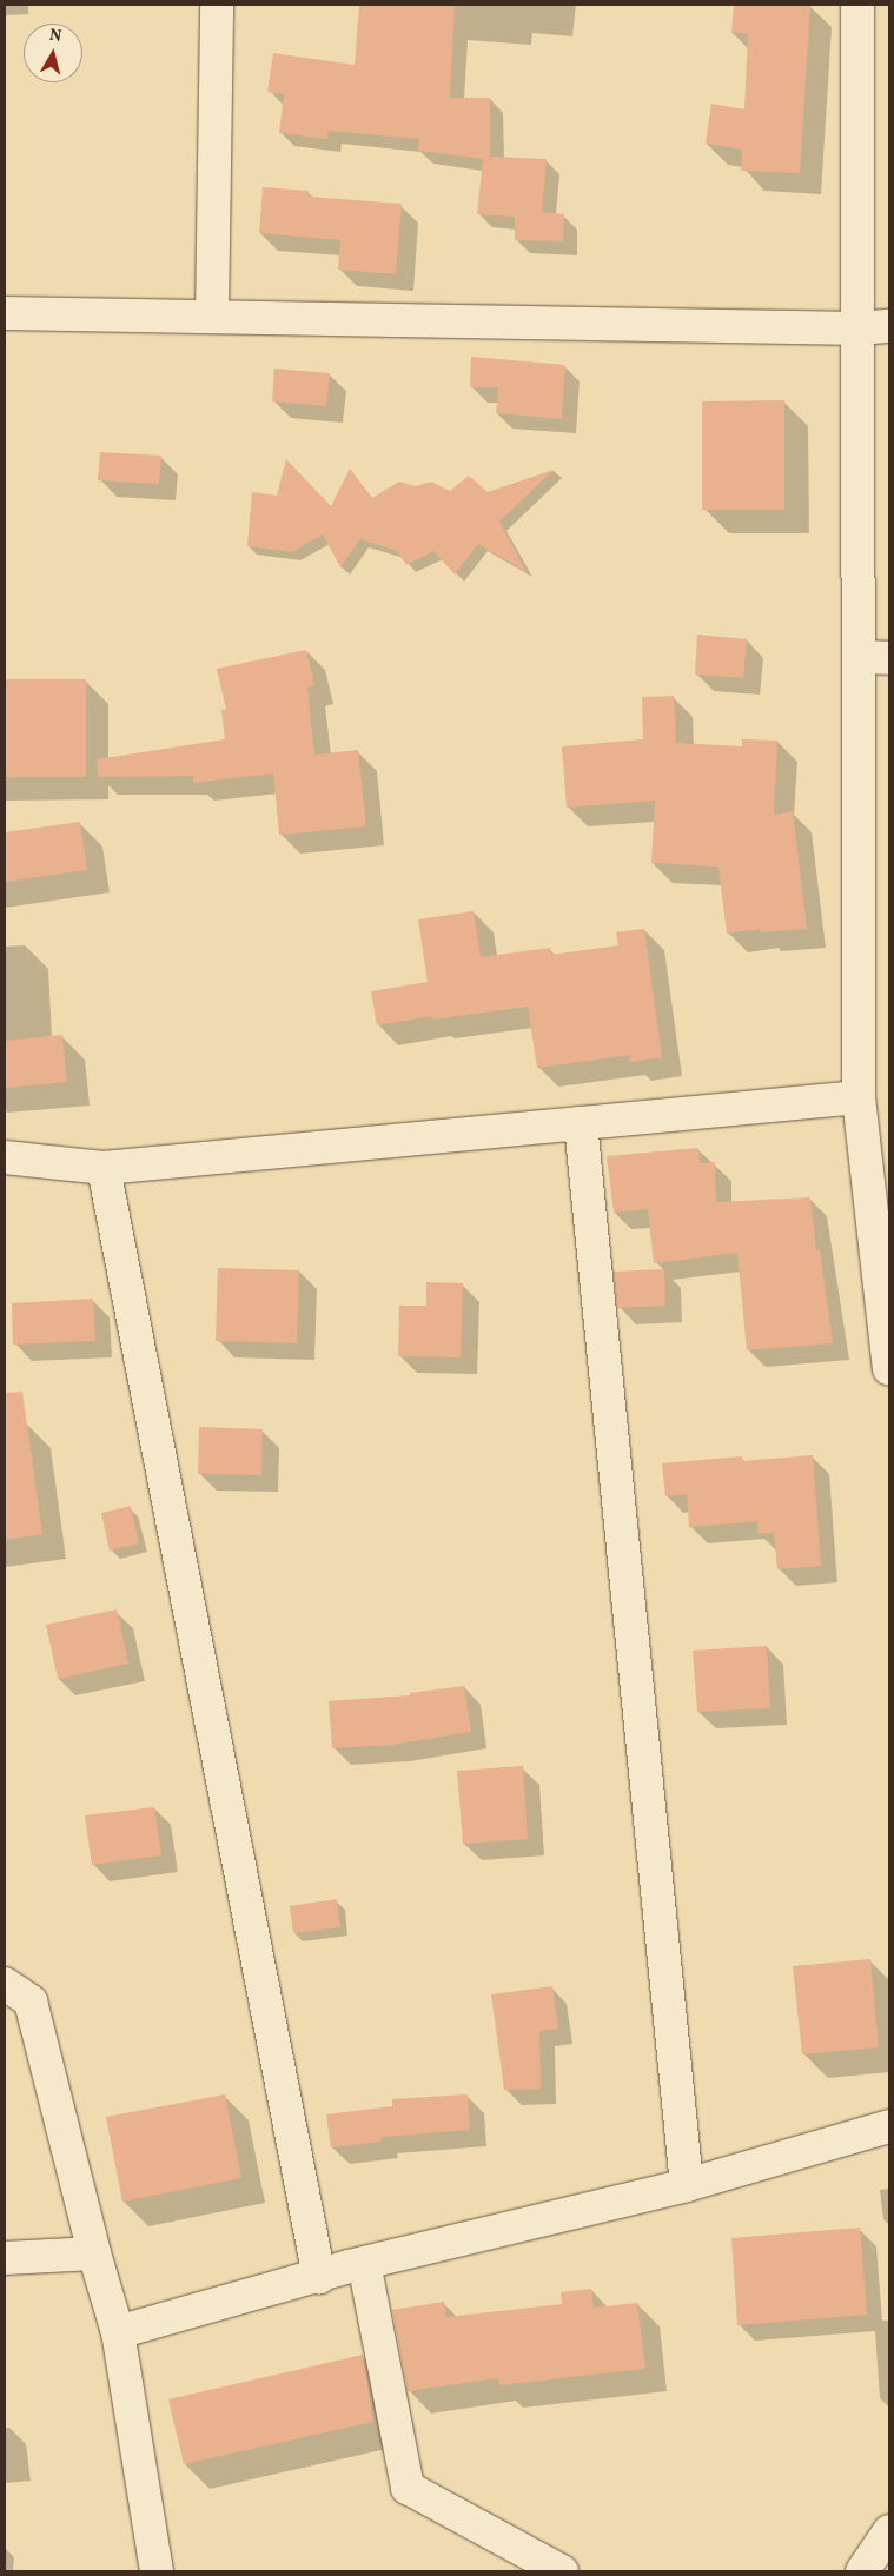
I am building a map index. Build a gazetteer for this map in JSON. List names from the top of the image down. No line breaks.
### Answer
{"north":"top"}
